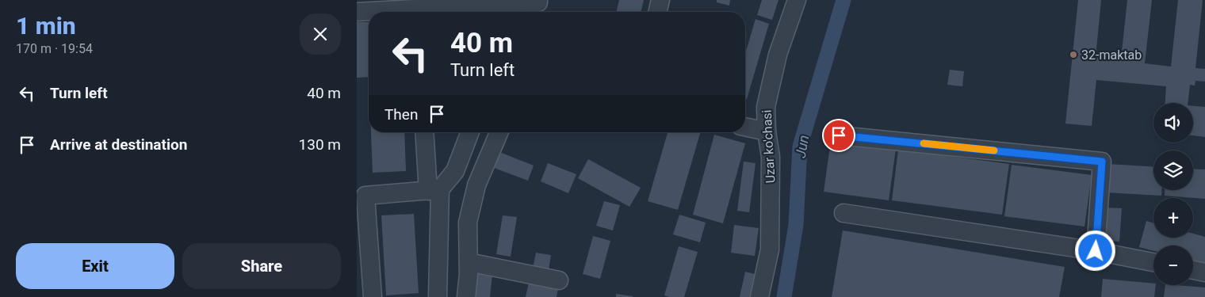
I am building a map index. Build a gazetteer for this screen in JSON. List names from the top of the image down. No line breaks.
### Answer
{"streets":{"street":["Uzar ko'chasi"]},"water":["Jun"],"places":["32-maktab"],"page":{"heading":["1 min","170 m · 19:54"],"turn":["40 m","Turn left"],"list":[{"name":"Turn left","value":"40 m"},{"name":"Arrive at destination","value":"130 m"}],"then":"Then","map_buttons":["+","−"],"buttons":["Exit","Share"]}}
